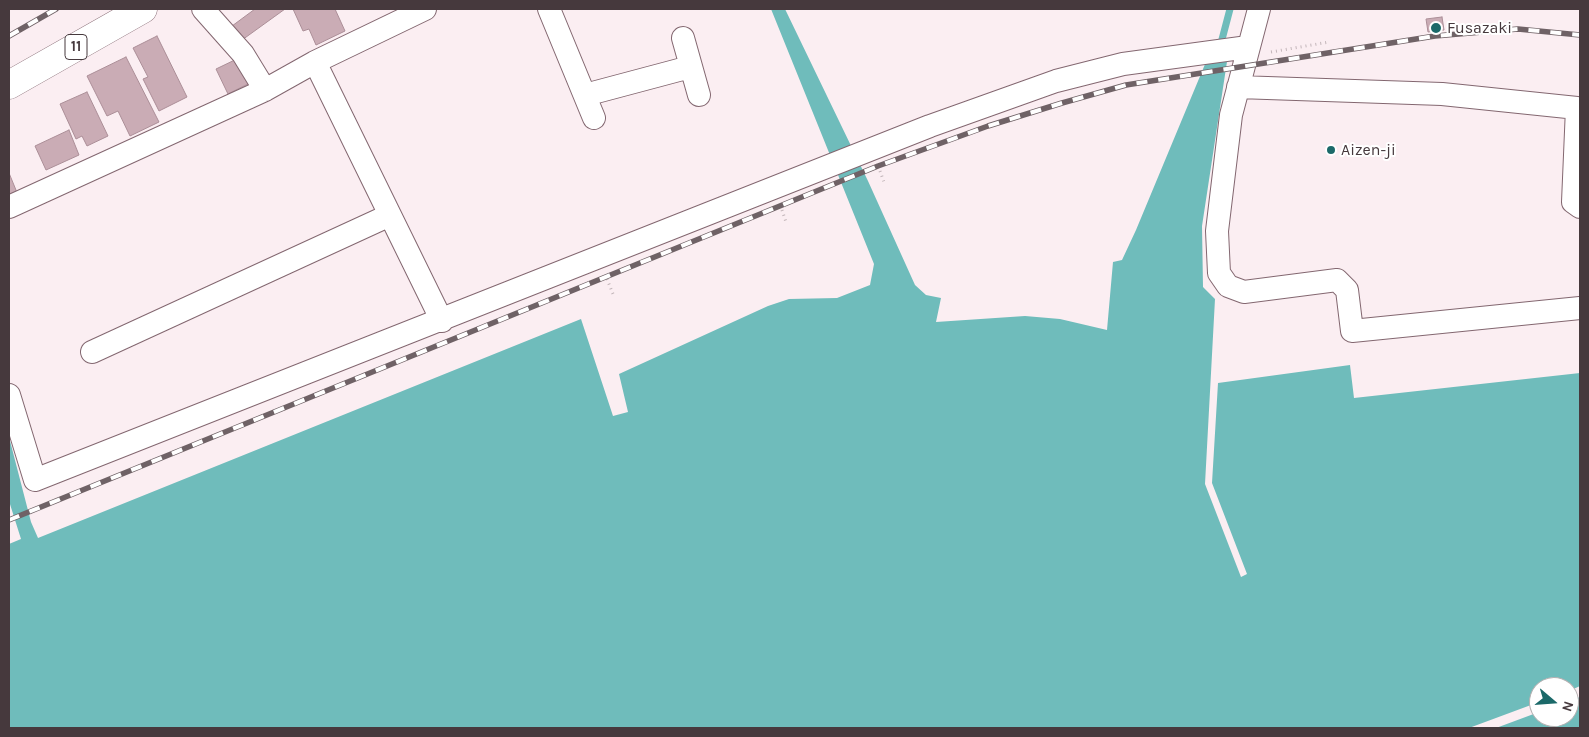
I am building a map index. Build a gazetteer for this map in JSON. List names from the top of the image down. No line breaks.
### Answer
{"streets":{"highway":["11"]},"places":["Fusazaki","Aizen-ji"],"north":"right"}
